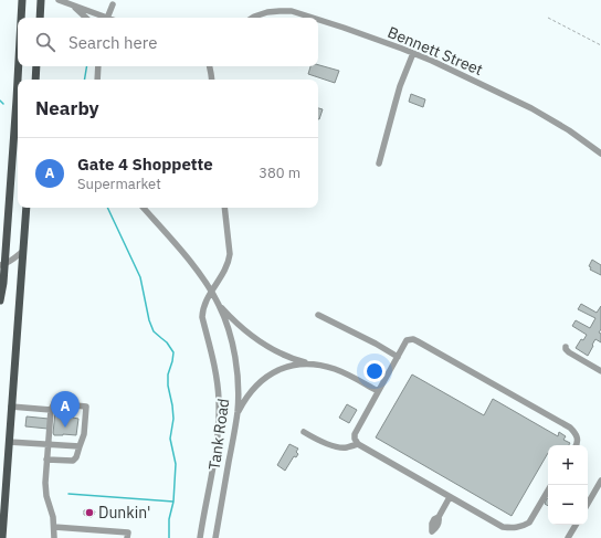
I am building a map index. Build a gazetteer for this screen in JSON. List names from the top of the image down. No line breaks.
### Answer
{"streets":{"street":["Bennett Street","Tank Road"]},"places":["Dunkin'"],"page":{"search":"Search here","heading":"Nearby","list":[{"mark":"A","name":"Gate 4 Shoppette","note":"Supermarket","value":"380 m"}],"pins":"A","map_buttons":["+","−"]}}
